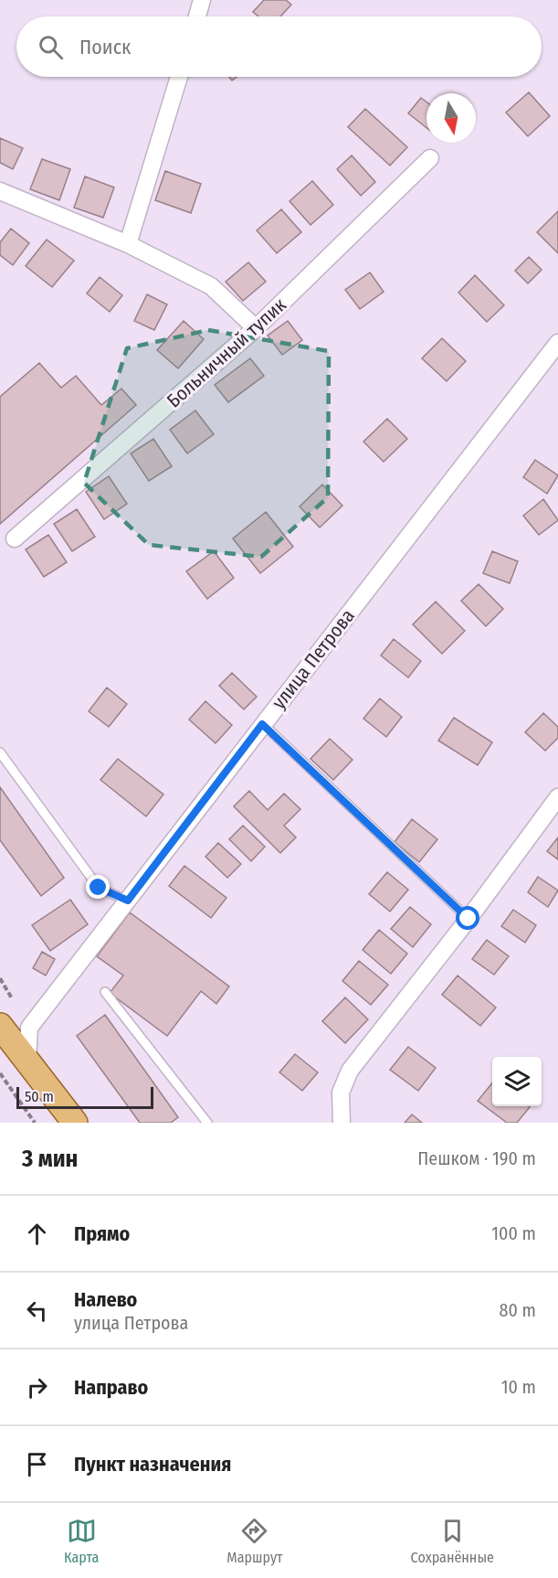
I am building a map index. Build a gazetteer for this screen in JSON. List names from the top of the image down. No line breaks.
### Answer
{"streets":{"street":["Больничный тупик","улица Петрова"]},"scale_bar":"50 m","north":"bottom","page":{"search":"Поиск","scale":"50 m","heading":["3 мин","Пешком · 190 m"],"list":[["Прямо","100 m"],["Налево","улица Петрова","80 m"],["Направо","10 m"],"Пункт назначения"],"nav":["Карта","Маршрут","Сохранённые"]}}
